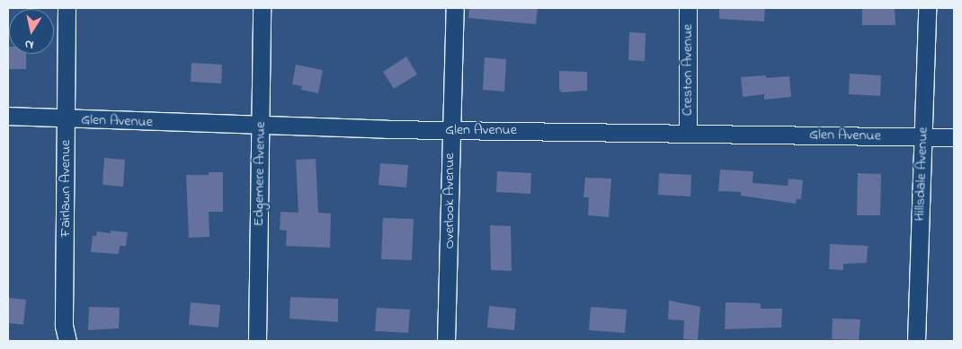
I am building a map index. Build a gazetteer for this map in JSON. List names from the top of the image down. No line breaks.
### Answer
{"streets":{"street":["Creston Avenue","Glen Avenue","Edgemere Avenue","Hillsdale Avenue","Fairlawn Avenue","Overlook Avenue"]},"crossings":[["Creston Avenue","Glen Avenue"],["Glen Avenue","Edgemere Avenue"],["Glen Avenue","Hillsdale Avenue"],["Glen Avenue","Fairlawn Avenue"],["Glen Avenue","Overlook Avenue"]],"north":"bottom"}
